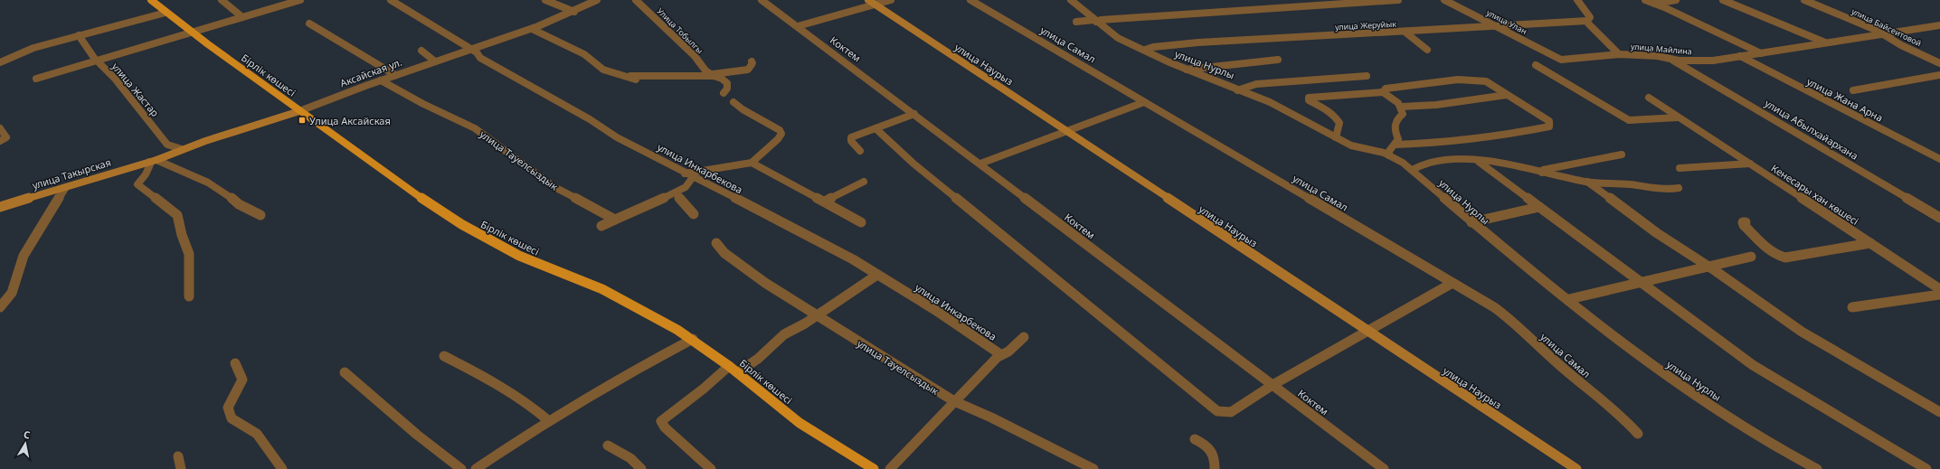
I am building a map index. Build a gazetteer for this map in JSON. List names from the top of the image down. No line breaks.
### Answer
{"streets":{"main road":["Бірлік көшесі"],"street":["улица Улан","улица Жеруйык","улица Байсеитовой","Улица Тобылгы","улица Самал","Коктем","улица Майлина","улица Наурыз","улица Нурлы","Аксайская ул.","улица Жастар","улица Жана Арна","улица Абылхайархана","улица Тауелсыздык","улица Инкарбекова","улица Такырская","Кенесары хан көшесі"]},"crossings":[["улица Улан","улица Жеруйык"],["улица Улан","улица Майлина"],["улица Жеруйык","улица Нурлы"],["улица Байсеитовой","улица Майлина"],["улица Майлина","улица Жана Арна"],["улица Майлина","улица Абылхайархана"],["Аксайская ул.","Бірлік көшесі"],["Аксайская ул.","улица Жастар"],["Аксайская ул.","улица Тауелсыздык"],["Аксайская ул.","улица Инкарбекова"],["Аксайская ул.","улица Такырская"]],"places":{"transit":["Улица Аксайская"]},"north":"top"}
